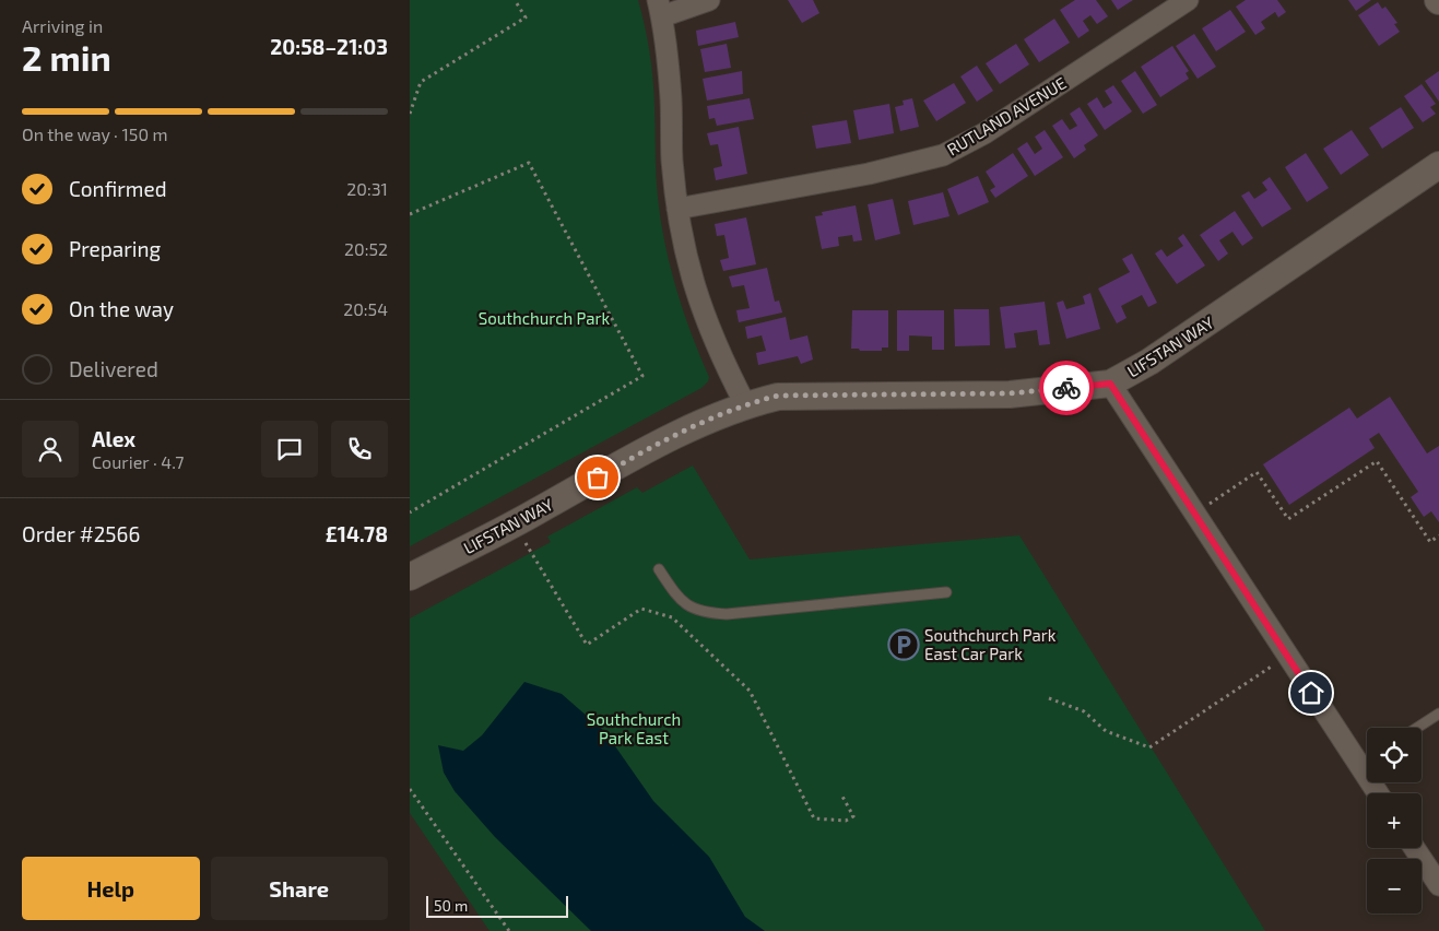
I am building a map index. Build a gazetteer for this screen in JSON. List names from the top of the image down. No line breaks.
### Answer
{"streets":{"street":["RUTLAND AVENUE","LIFSTAN WAY"]},"parks":["Southchurch Park","Southchurch Park East"],"places":{"parking":["Southchurch Park East Car Park"]},"scale_bar":"50 m","page":{"heading":["2 min","Arriving in","20:58–21:03"],"panel":["Alex","Courier · 4.7","Order #2566","£14.78"],"bar":"On the way · 150 m","list":[["Confirmed","20:31"],["Preparing","20:52"],["On the way","20:54"],"Delivered"],"map_buttons":["+","−"],"buttons":["Help","Share"],"scale":"50 m"}}
